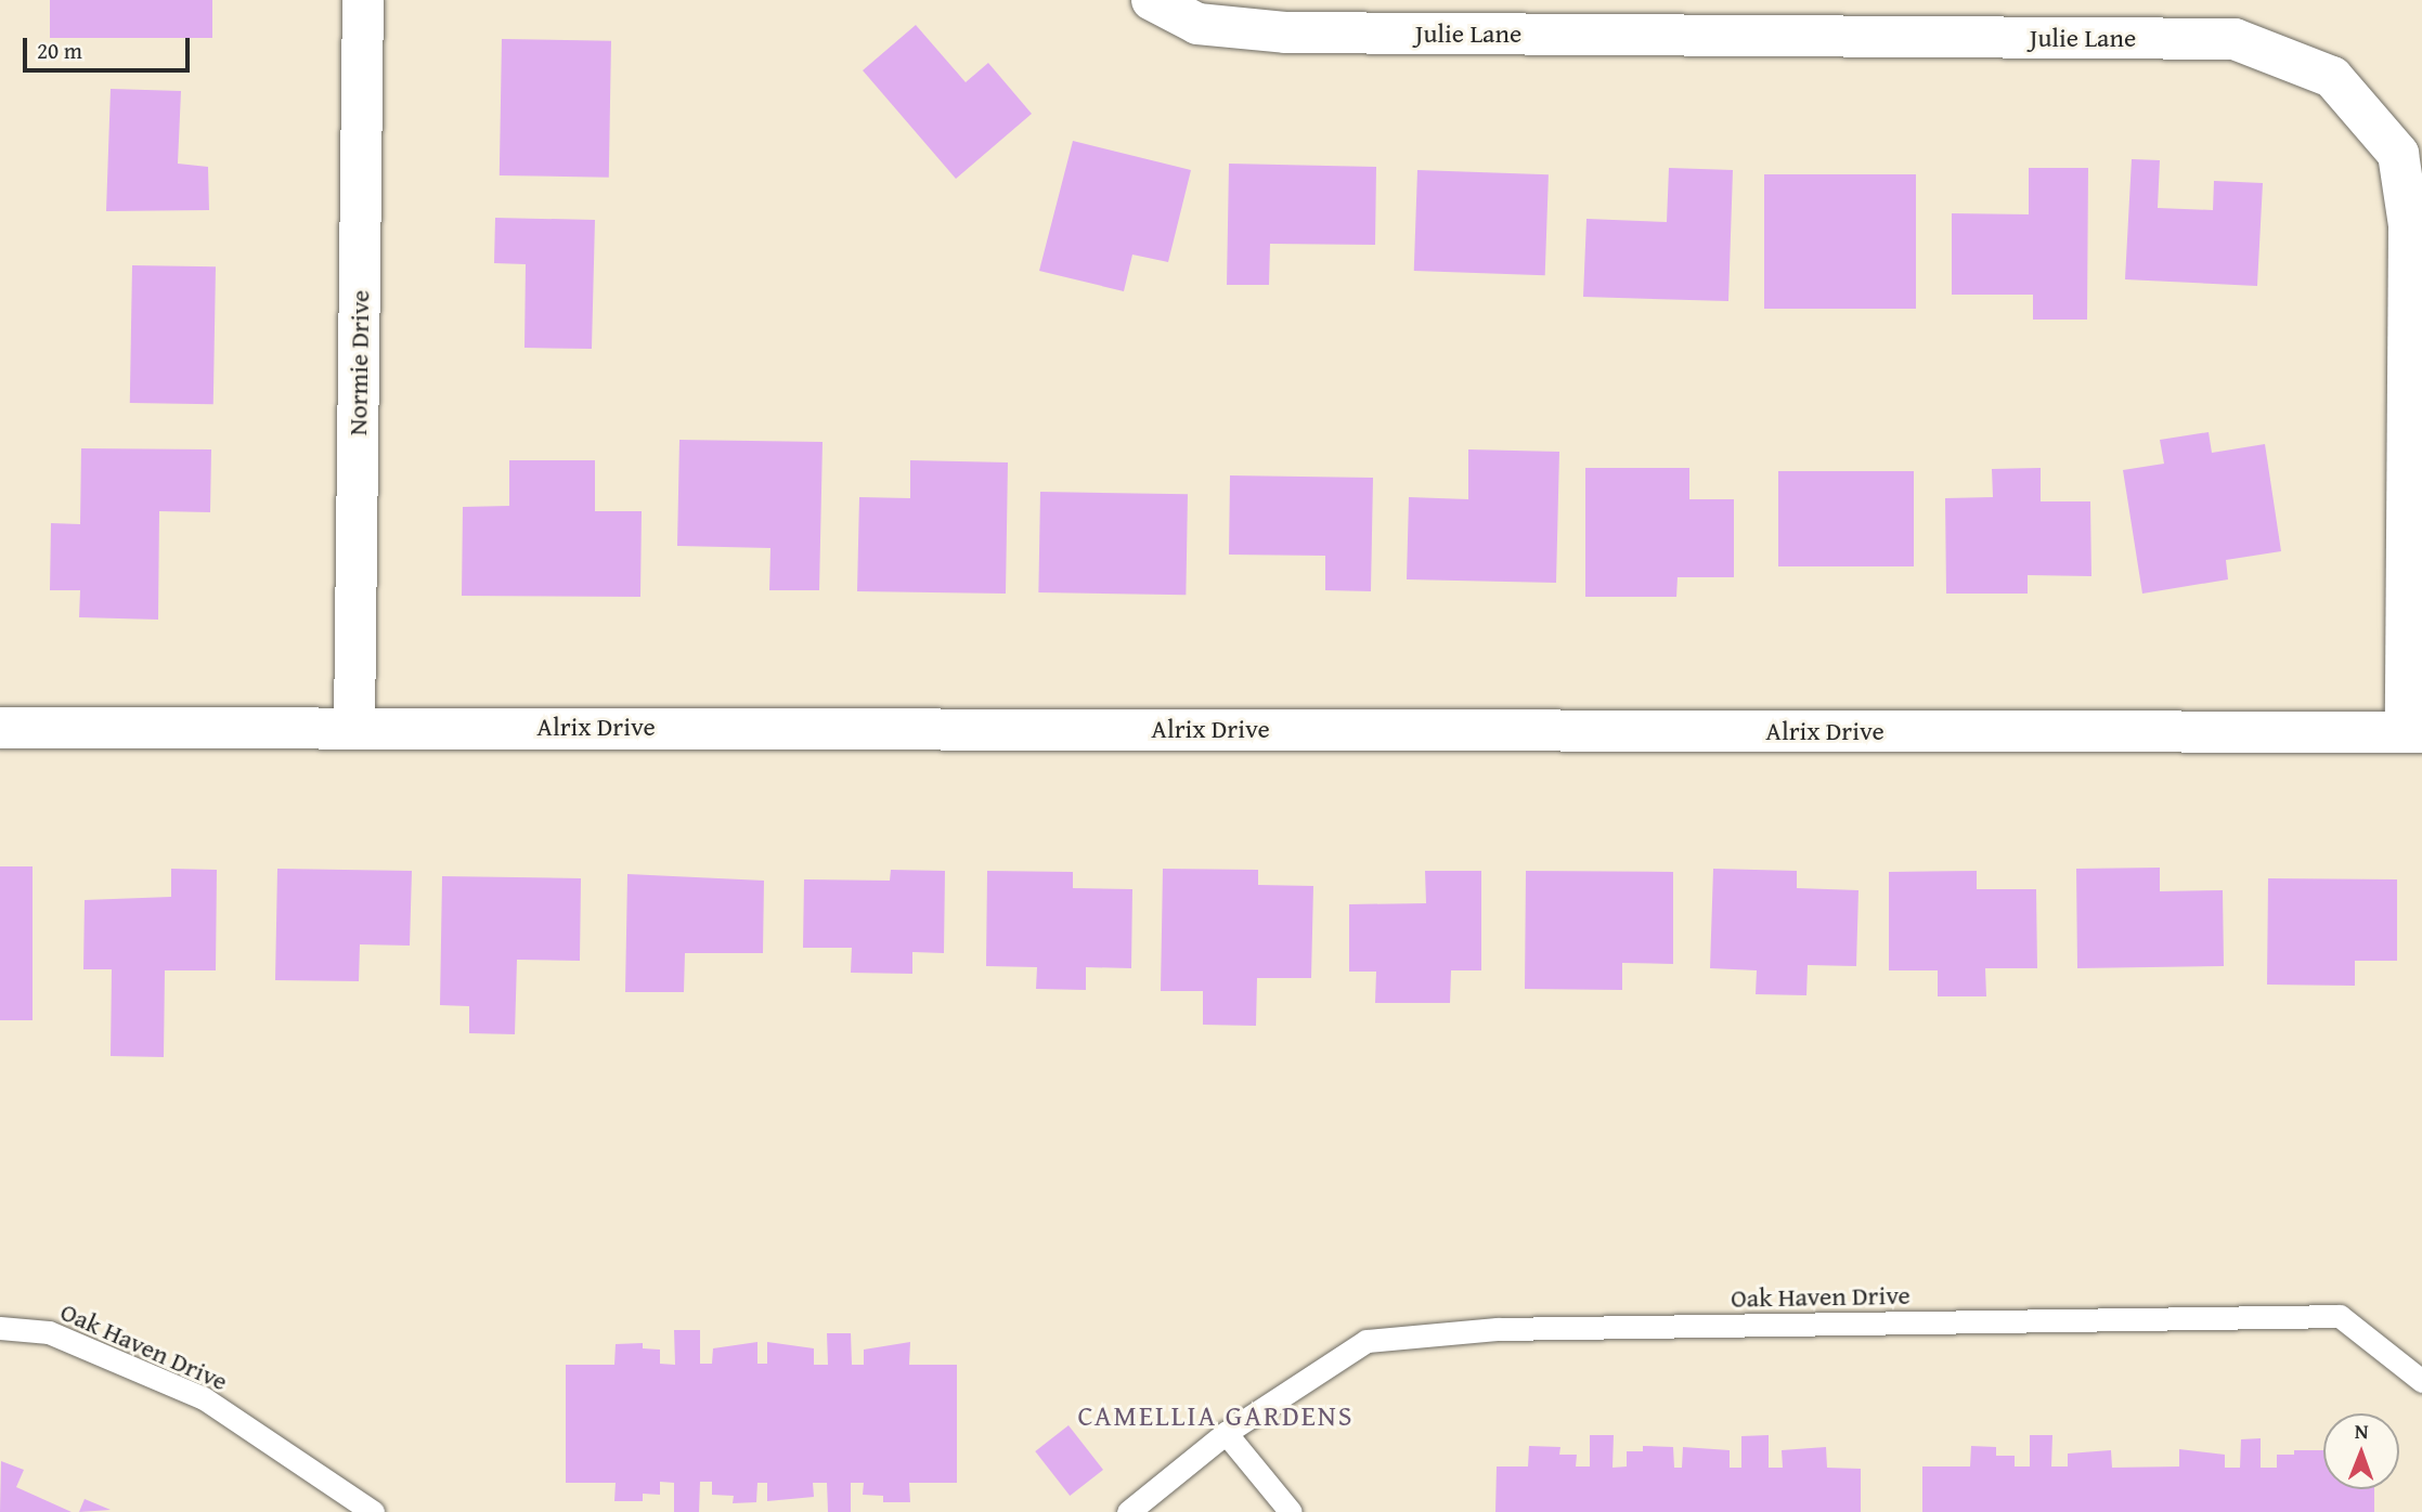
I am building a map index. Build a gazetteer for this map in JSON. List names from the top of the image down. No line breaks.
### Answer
{"streets":{"street":["Julie Lane","Normie Drive","Alrix Drive"],"lane":["Oak Haven Drive"]},"crossings":[["Julie Lane","Alrix Drive"],["Normie Drive","Alrix Drive"]],"districts":["CAMELLIA GARDENS"],"scale_bar":"20 m","north":"top"}
